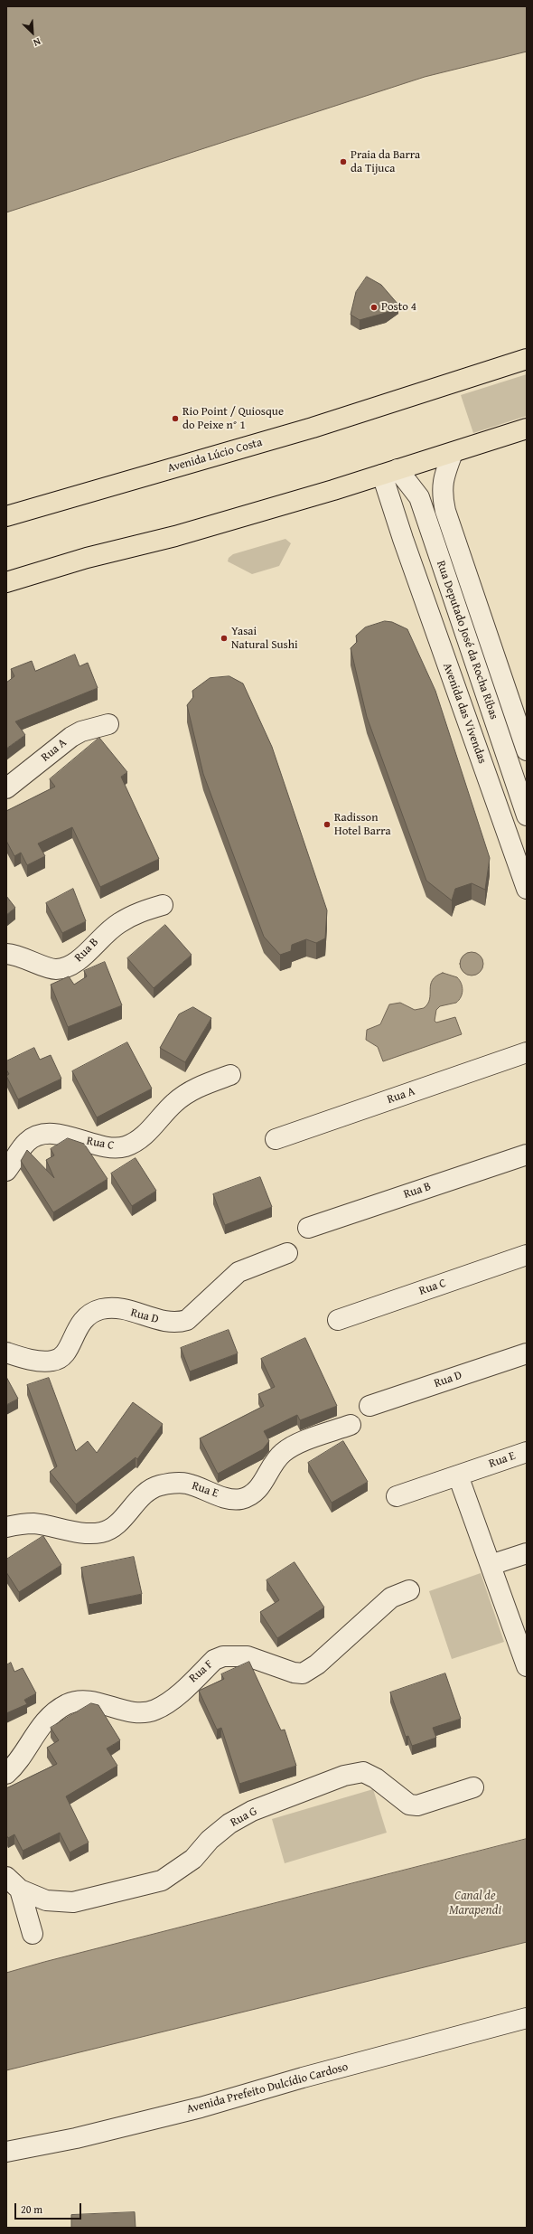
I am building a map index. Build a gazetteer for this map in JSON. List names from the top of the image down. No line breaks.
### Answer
{"streets":{"main road":["Avenida Lúcio Costa"],"street":["Rua Deputado José da Rocha Ribas","Avenida das Vivendas","Rua A","Rua B","Rua C","Rua D","Rua E","Rua F","Rua G","Avenida Prefeito Dulcídio Cardoso"]},"crossings":[["Rua Deputado José da Rocha Ribas","Avenida das Vivendas"]],"water":["Canal de Marapendi"],"places":["Praia da Barra da Tijuca","Posto 4","Rio Point / Quiosque do Peixe n° 1","Yasai Natural Sushi","Radisson Hotel Barra"],"scale_bar":"20 m","north":"bottom right"}
